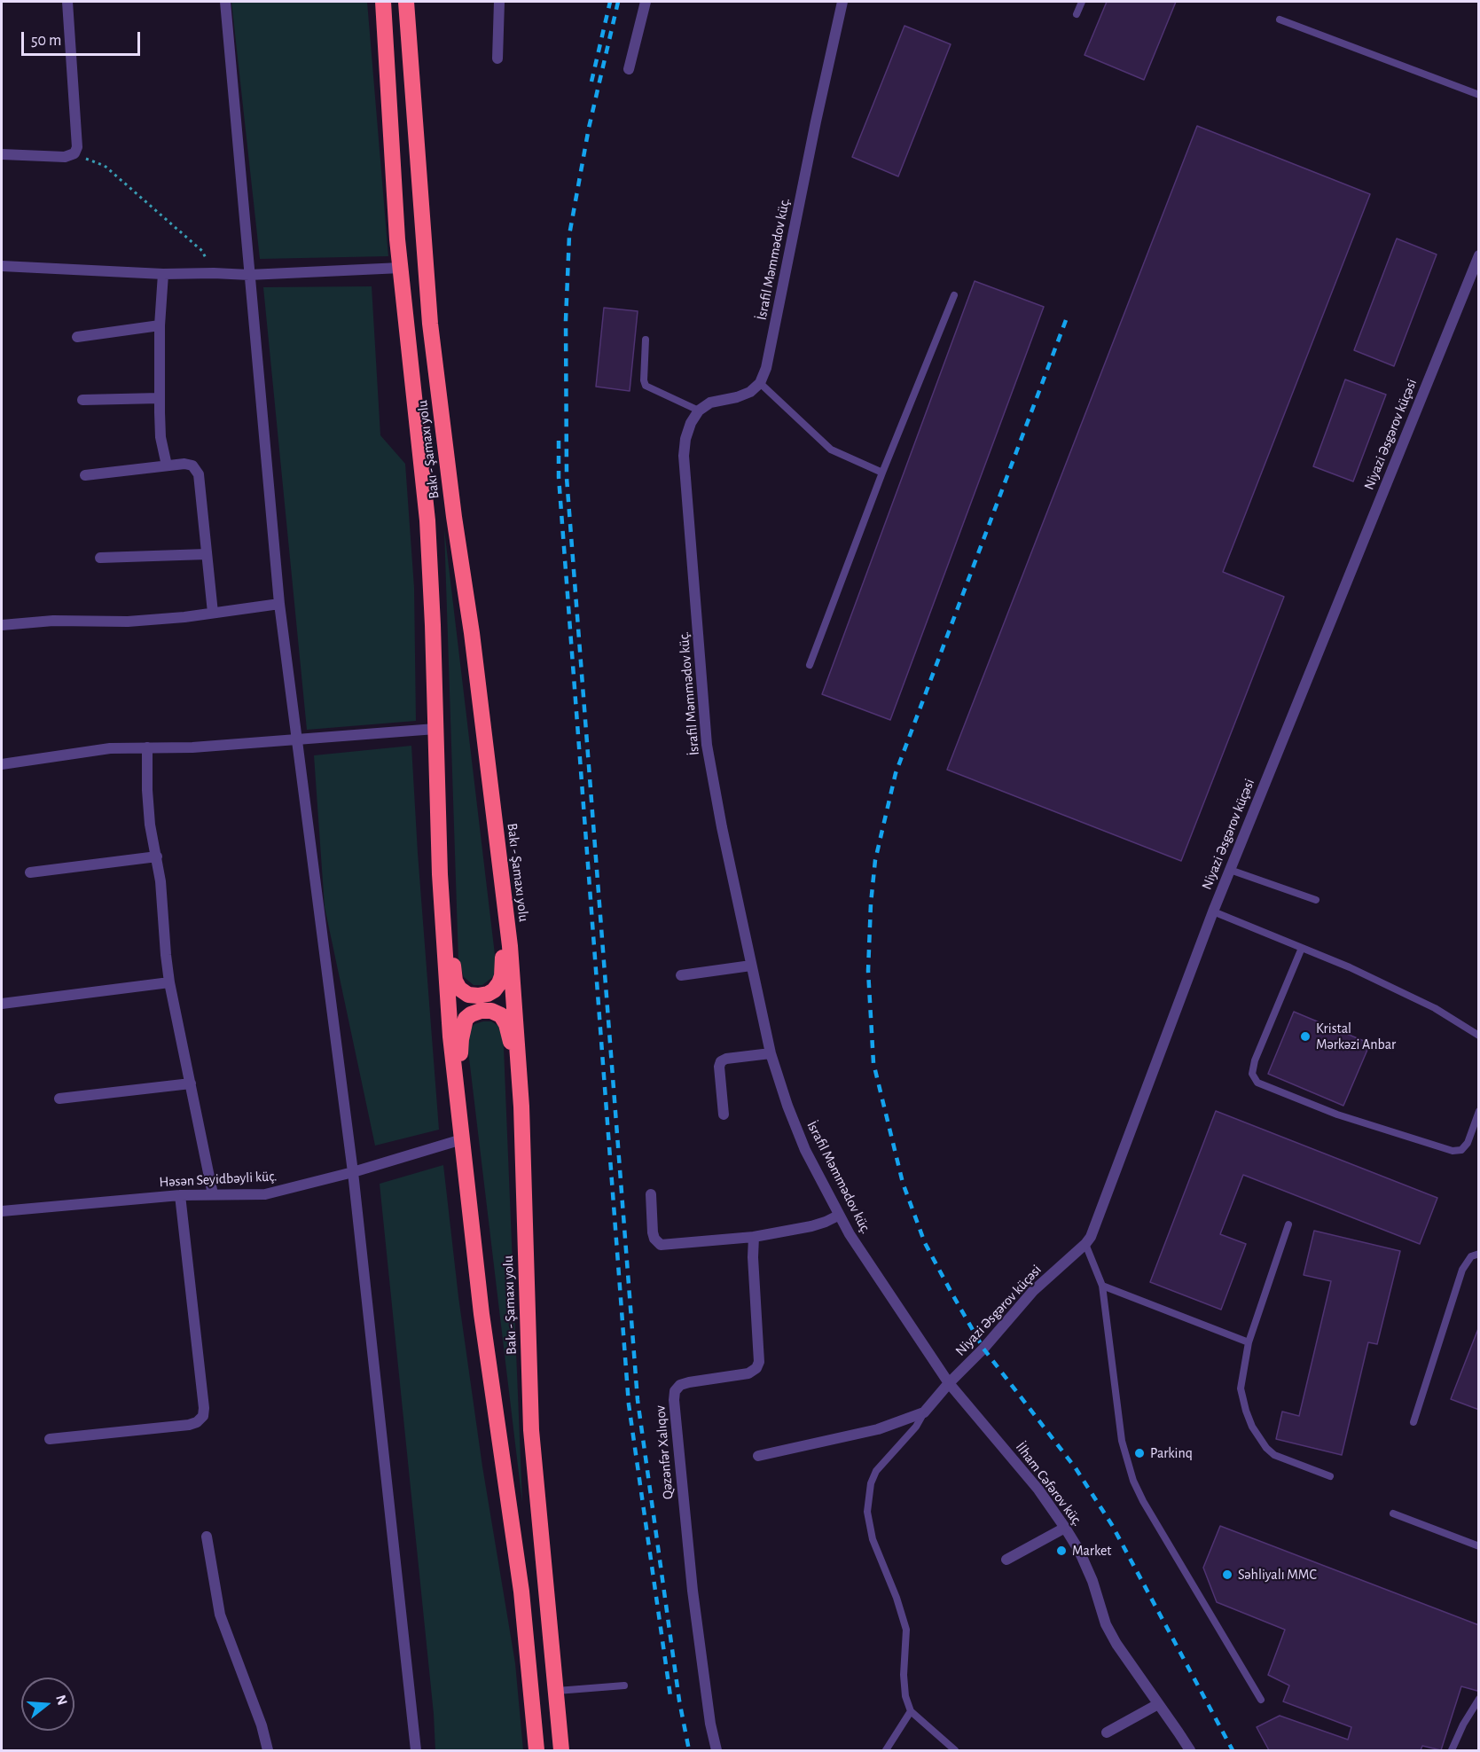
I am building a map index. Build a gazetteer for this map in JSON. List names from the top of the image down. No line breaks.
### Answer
{"streets":{"highway":["Bakı - Şamaxı yolu"],"street":["İsrafil Məmmədov küç.","Niyazi Əsgərov küçəsi","Həsən Seyidbəyli küç.","Qəzənfər Xalıqov","İlham Cəfərov küç."]},"crossings":[["İsrafil Məmmədov küç.","Niyazi Əsgərov küçəsi"],["İsrafil Məmmədov küç.","İlham Cəfərov küç."],["Niyazi Əsgərov küçəsi","İlham Cəfərov küç."],["Bakı - Şamaxı yolu","Həsən Seyidbəyli küç."]],"places":["Kristal Mərkəzi Anbar","Parkinq","Market","Səhliyalı MMC"],"scale_bar":"50 m","north":"right"}
